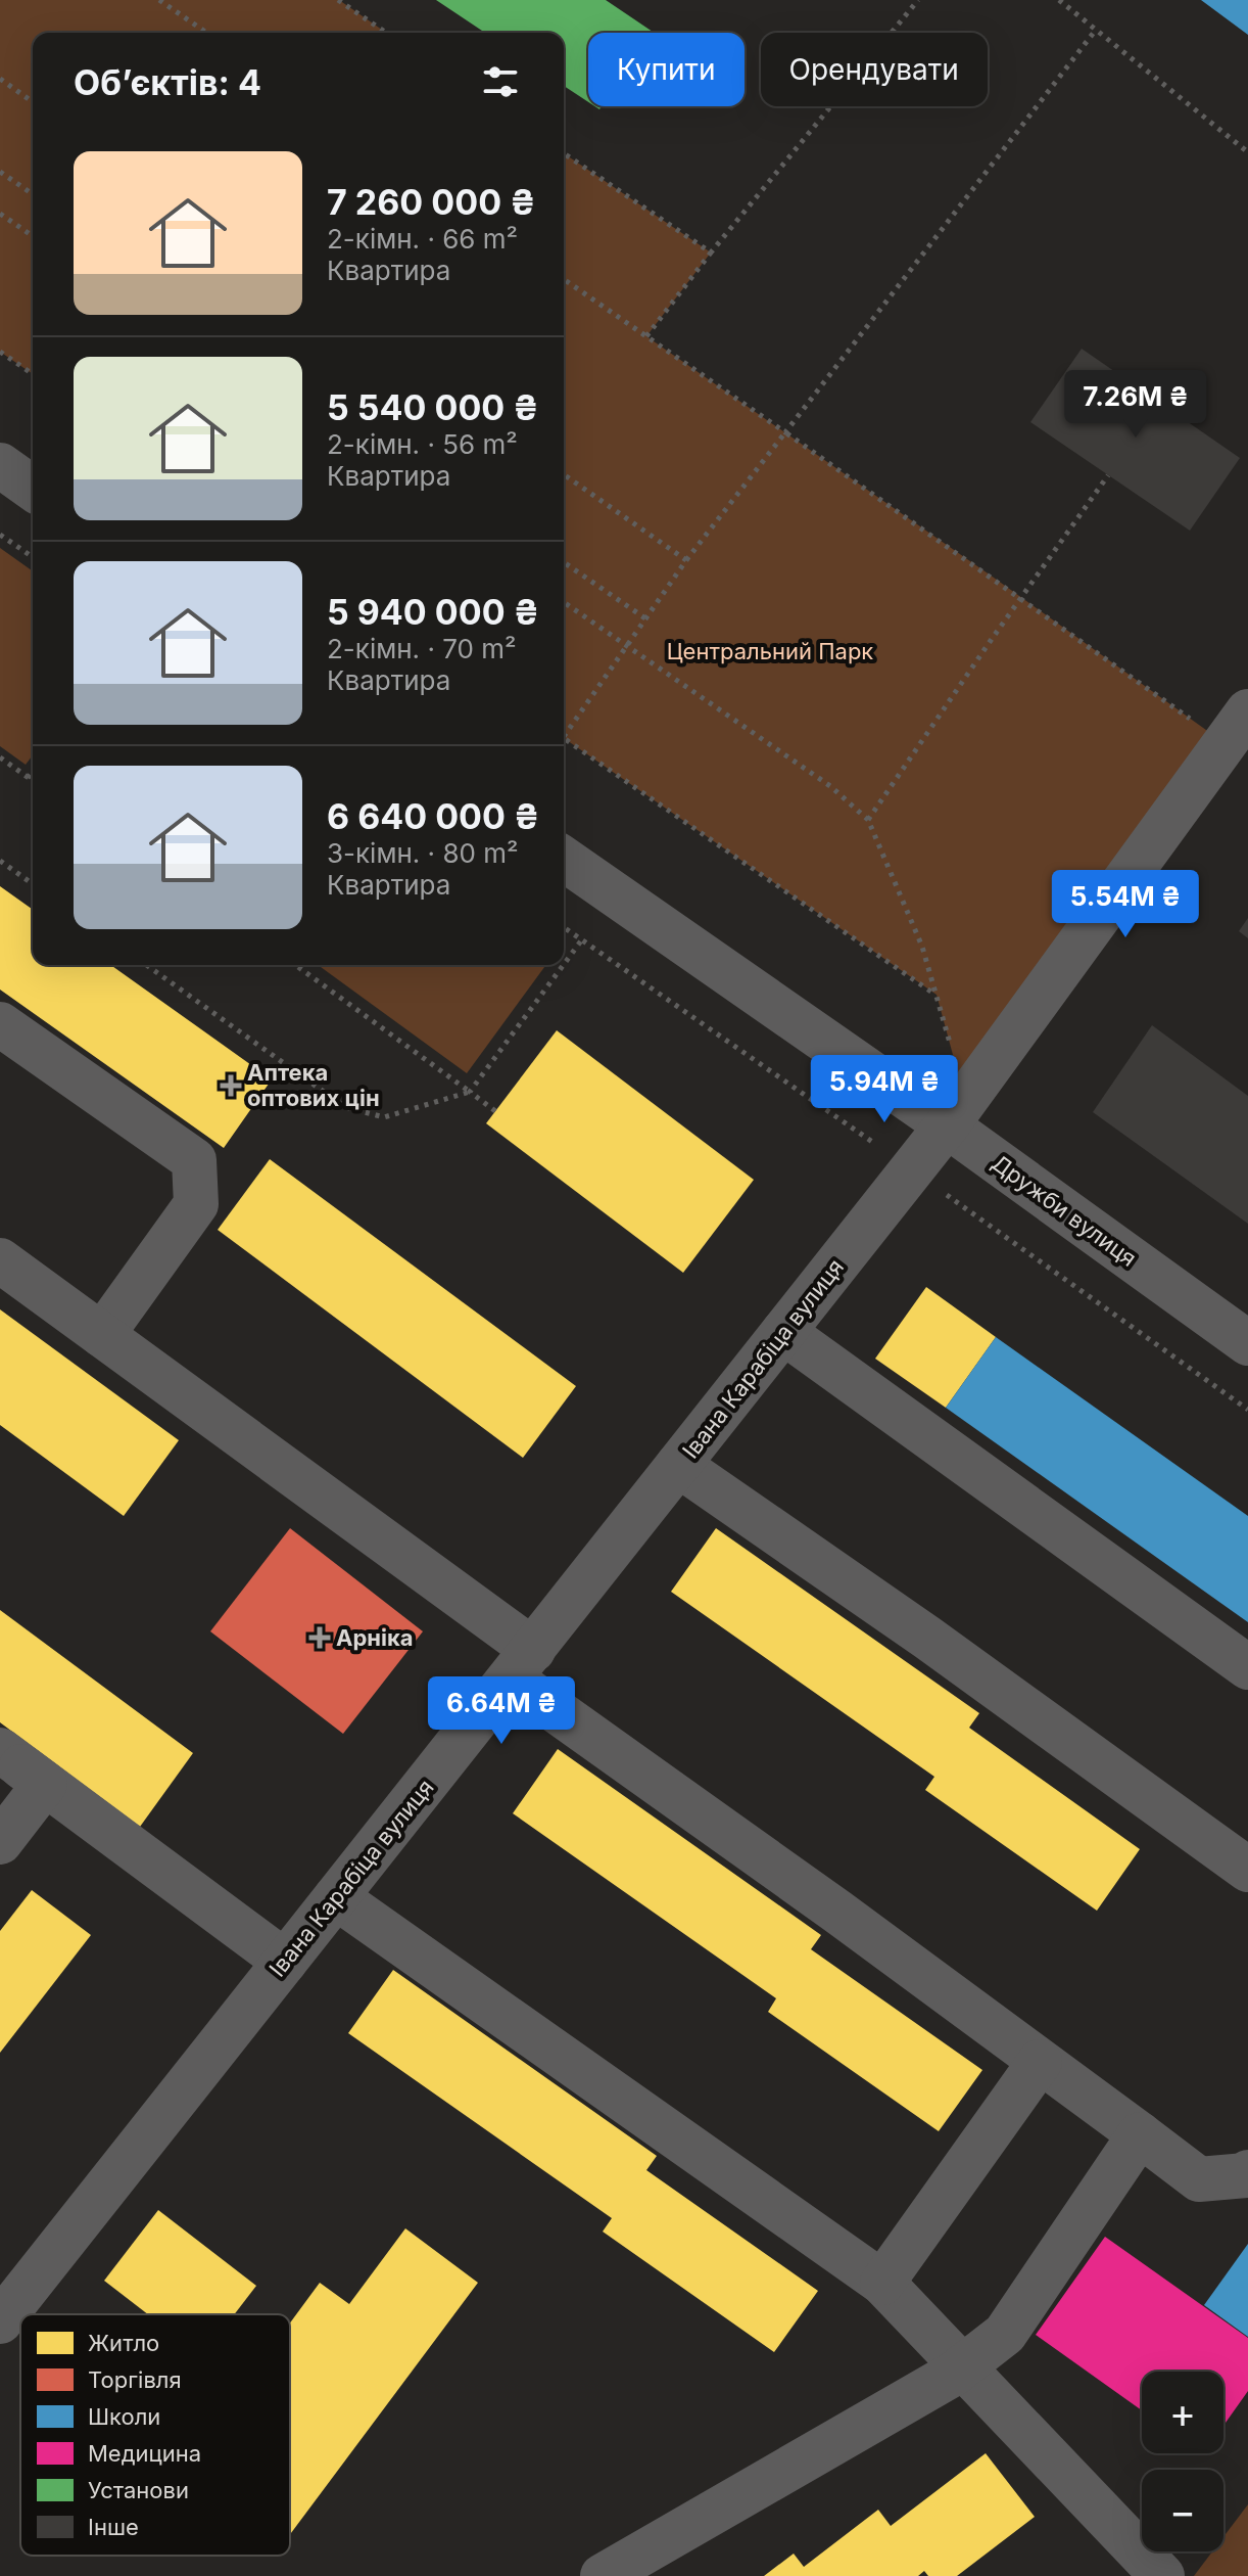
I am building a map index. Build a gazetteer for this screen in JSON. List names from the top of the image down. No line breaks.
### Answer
{"streets":{"street":["Дружби вулиця","Івана Карабіца вулиця"]},"crossings":[["Дружби вулиця","Івана Карабіца вулиця"]],"parks":["Центральний Парк"],"places":{"health":["Аптека оптових цін","Арніка"]},"legend":["Житло","Торгівля","Школи","Медицина","Установи","Інше"],"page":{"chip":["Купити","Орендувати"],"heading":"Об’єктів: 4","list":[{"name":"7 260 000 ₴","note":"2-кімн. · 66 m² · Квартира"},{"name":"5 540 000 ₴","note":"2-кімн. · 56 m² · Квартира"},{"name":"5 940 000 ₴","note":"2-кімн. · 70 m² · Квартира"},{"name":"6 640 000 ₴","note":"3-кімн. · 80 m² · Квартира"}],"price":["7.26M ₴","5.54M ₴","5.94M ₴","6.64M ₴"],"map_buttons":["+","−"]}}
